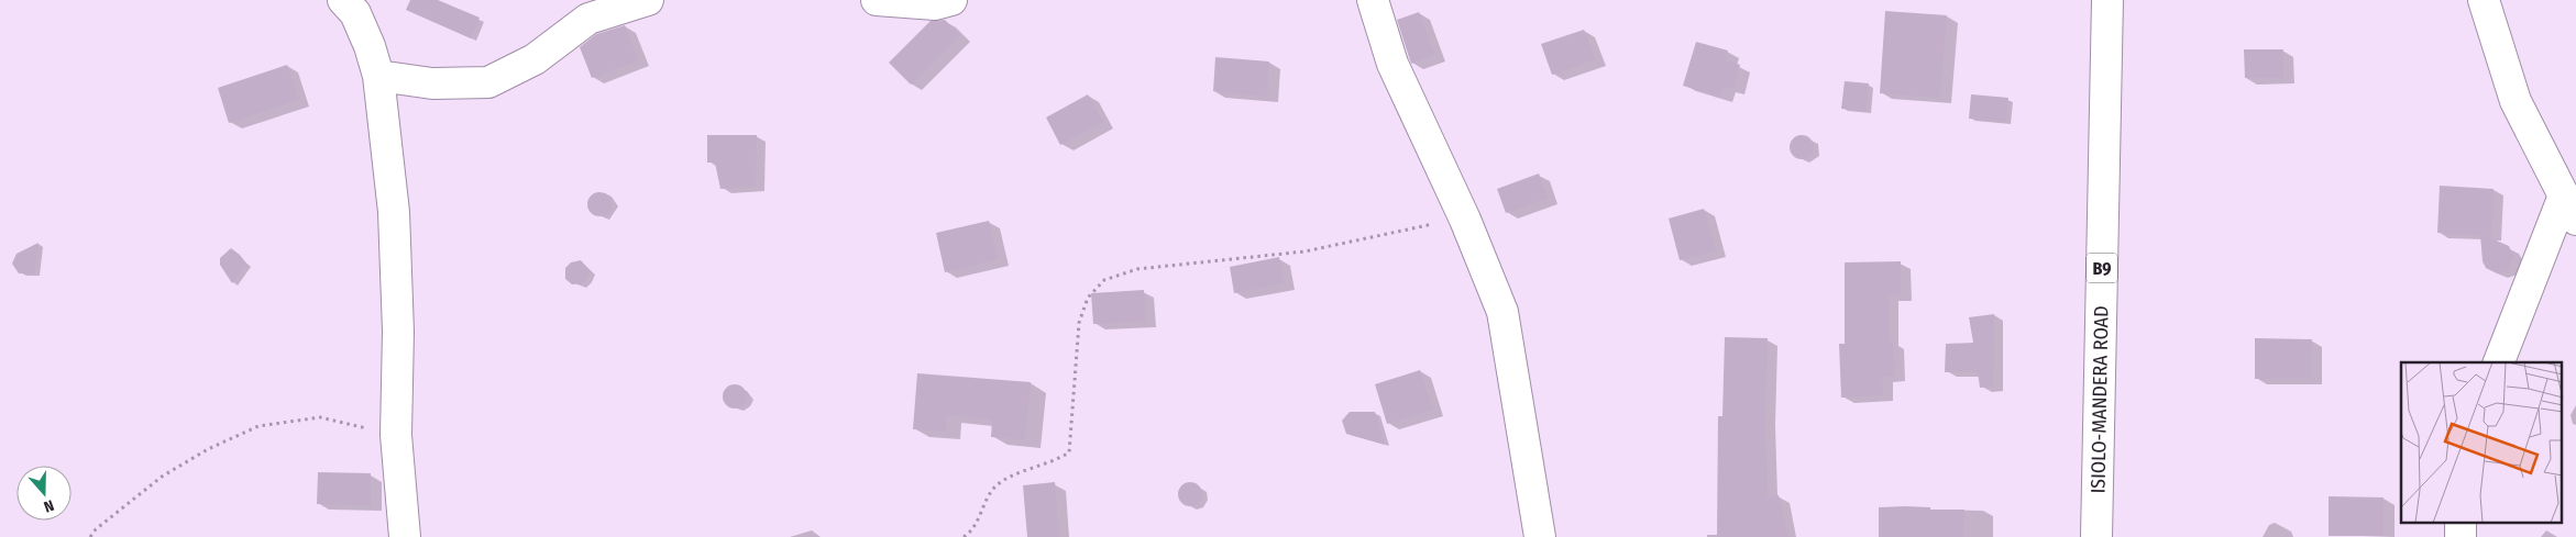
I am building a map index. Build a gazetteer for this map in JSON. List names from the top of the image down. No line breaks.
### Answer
{"streets":{"main road":["B9","ISIOLO-MANDERA ROAD"]},"north":"bottom"}
